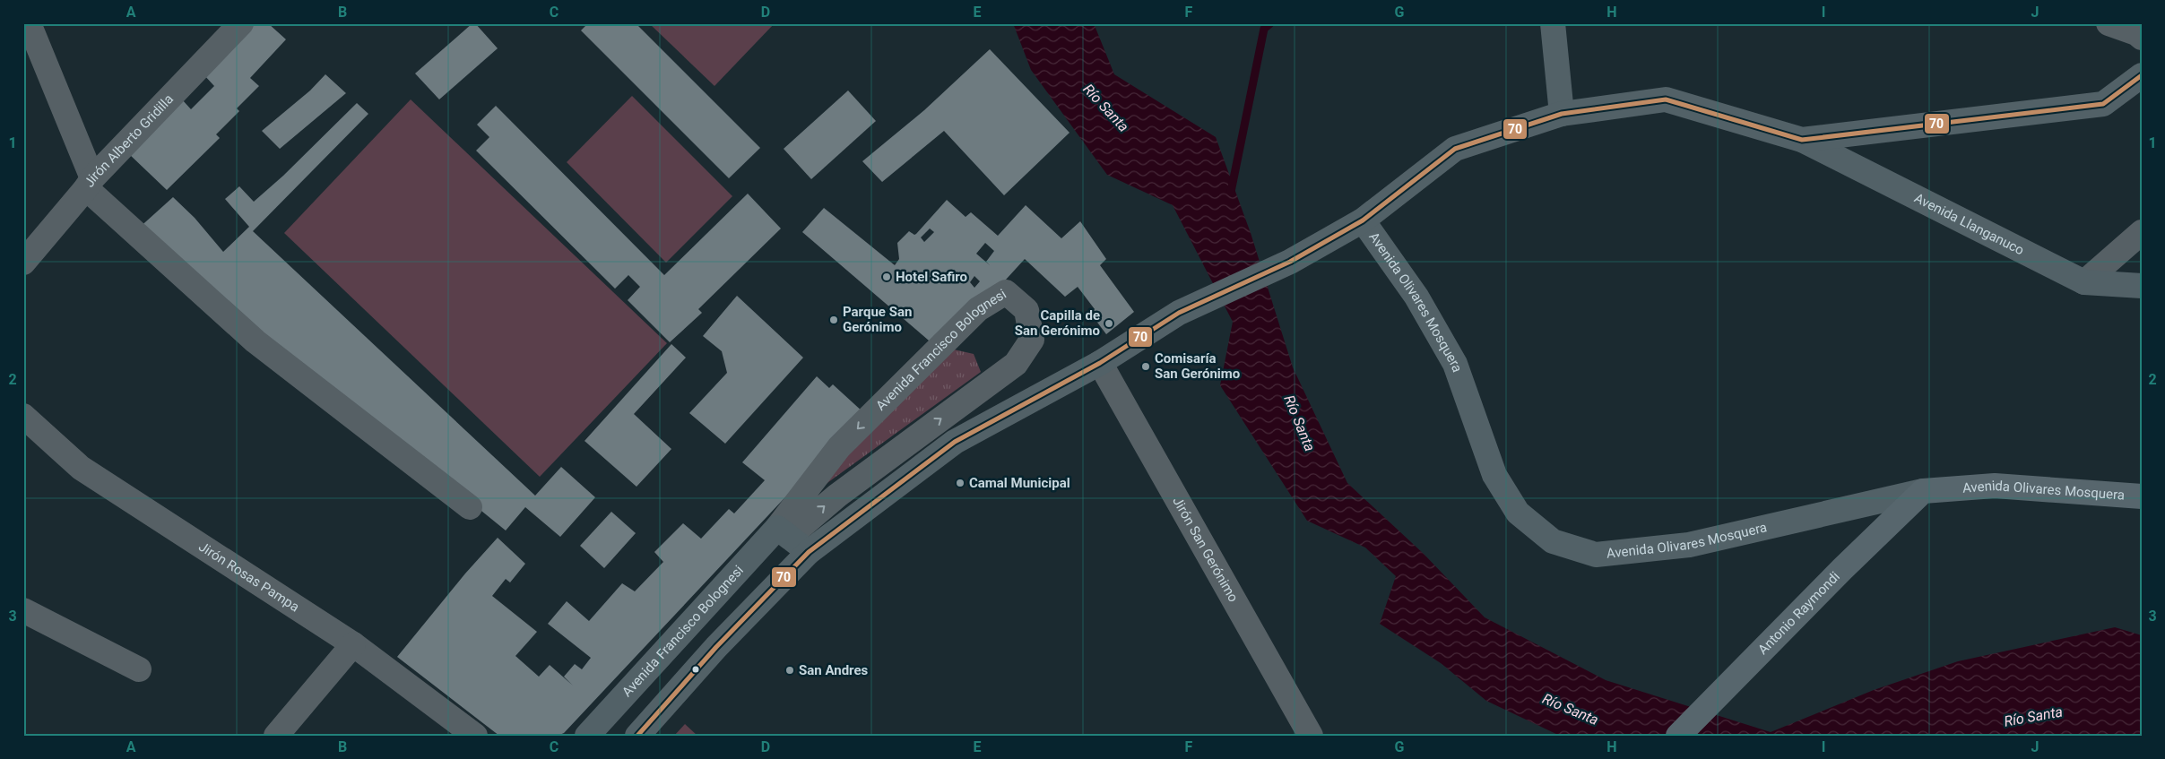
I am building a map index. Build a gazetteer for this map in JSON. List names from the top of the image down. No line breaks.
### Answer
{"streets":{"highway":["Avenida Olivares Mosquera","Antonio Raymondi"],"main road":["Avenida Llanganuco","Avenida Francisco Bolognesi"],"street":["Jirón Alberto Gridilla","Jirón San Gerónimo","Jirón Rosas Pampa"]},"crossings":[["Avenida Olivares Mosquera","Antonio Raymondi"]],"water":["Río Santa"],"places":["Hotel Safiro","Parque San Gerónimo","Capilla de San Gerónimo","Comisaría San Gerónimo","Camal Municipal","San Andres"],"lines":["transit line 70"],"grid":{"columns":["A","B","C","D","E","F","G","H","I","J"],"rows":["1","2","3"]}}
